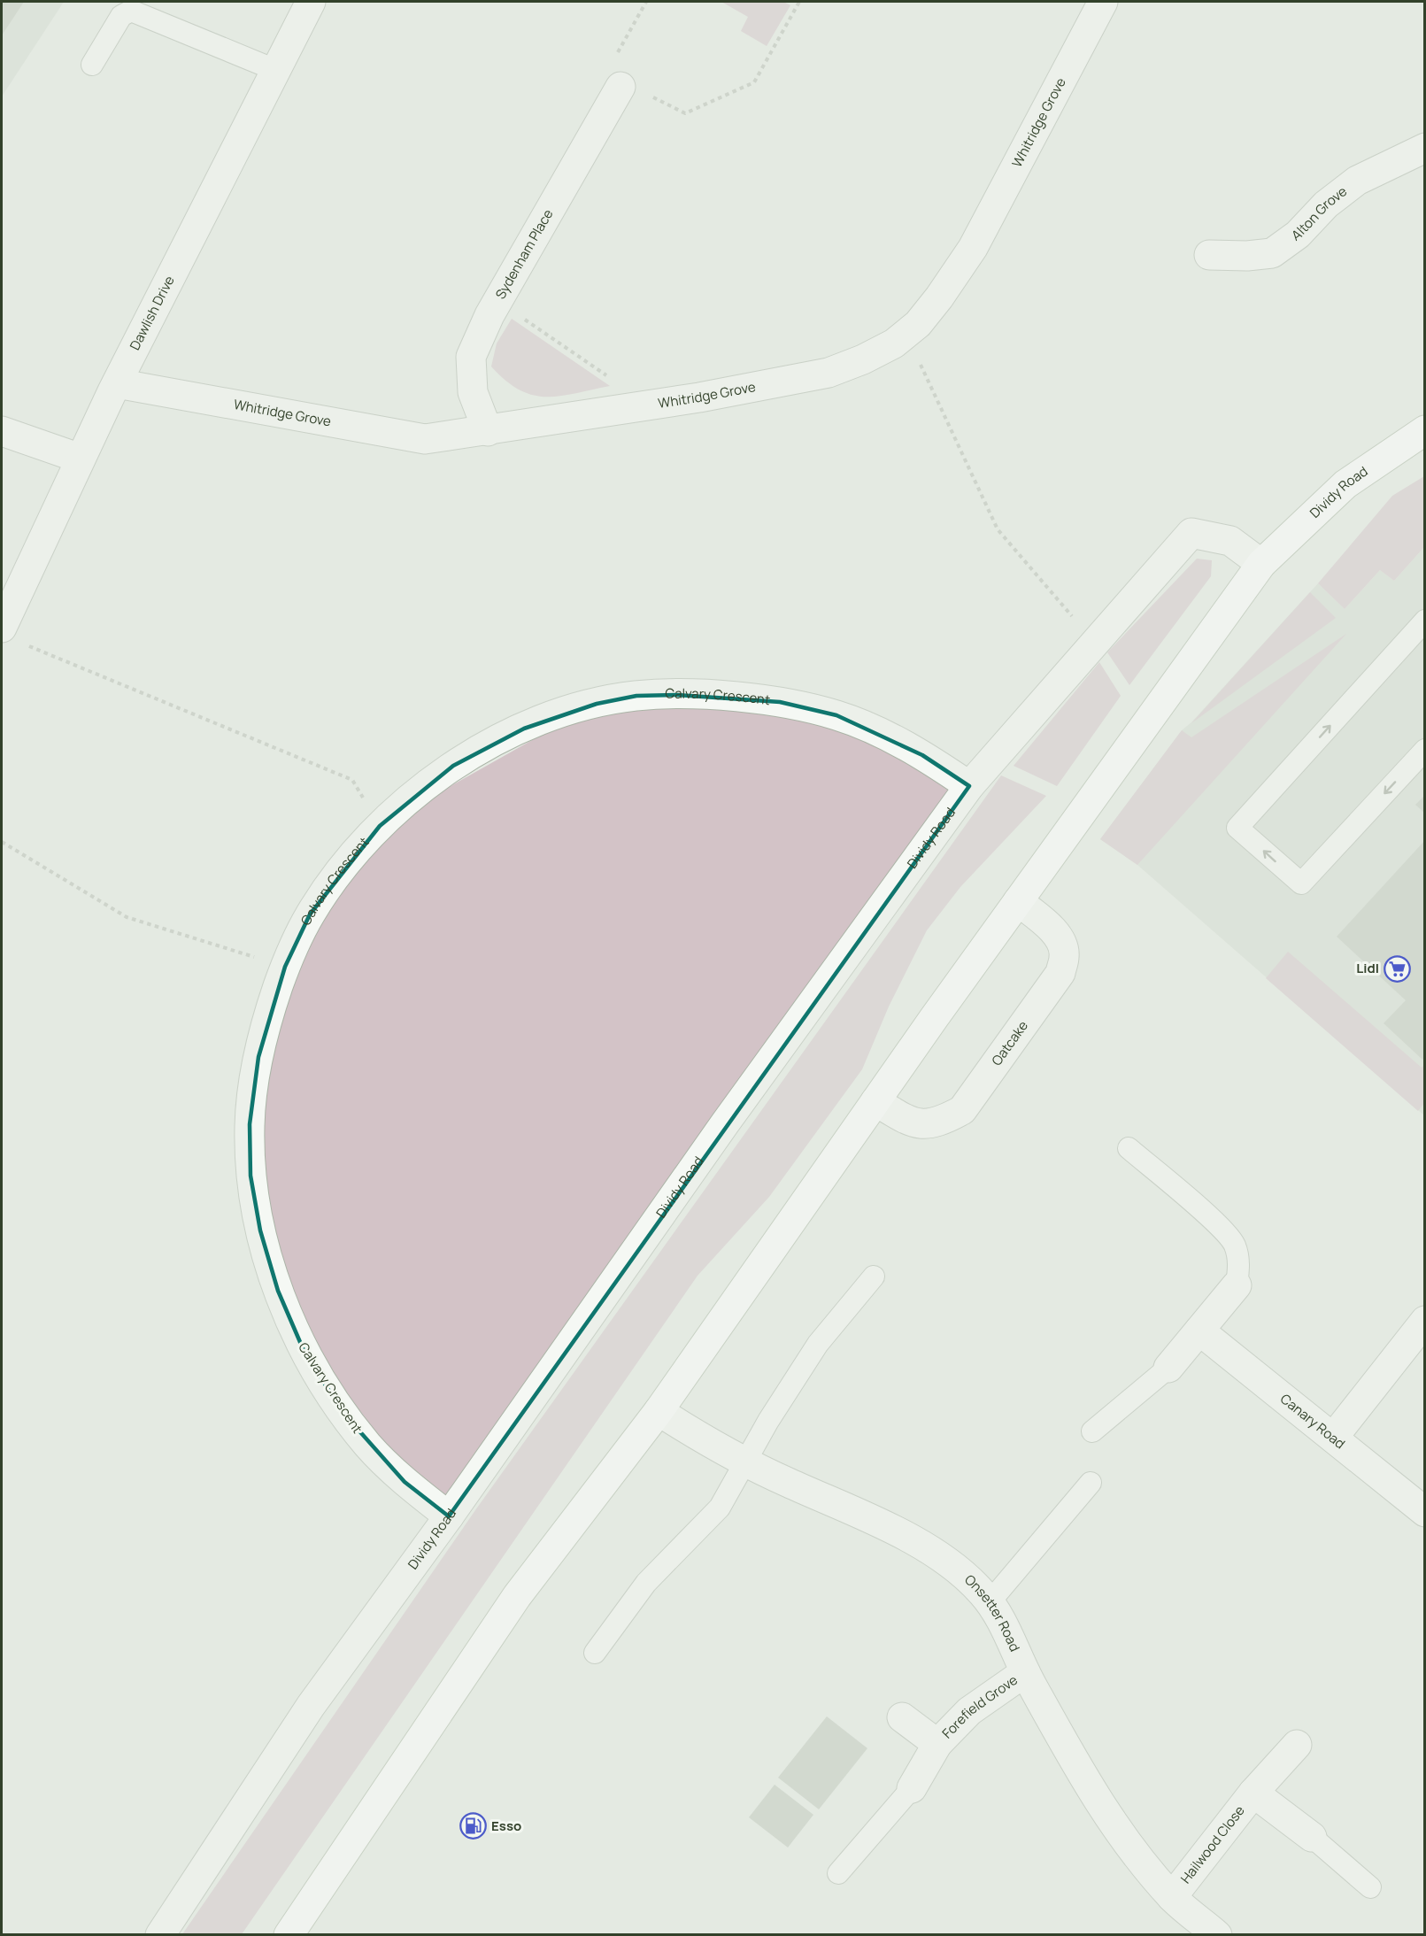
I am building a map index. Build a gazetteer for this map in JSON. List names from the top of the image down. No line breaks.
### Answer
{"streets":{"main road":["Dividy Road"],"street":["Whitridge Grove","Alton Grove","Sydenham Place","Dawlish Drive","Calvary Crescent","Oatcake","Canary Road","Onsetter Road","Forefield Grove","Hailwood Close"]},"crossings":[["Whitridge Grove","Sydenham Place"],["Whitridge Grove","Dawlish Drive"],["Dividy Road","Calvary Crescent"],["Dividy Road","Oatcake"],["Dividy Road","Onsetter Road"],["Onsetter Road","Forefield Grove"],["Onsetter Road","Hailwood Close"]],"places":{"supermarket":["Lidl"],"fuel station":["Esso"]}}
